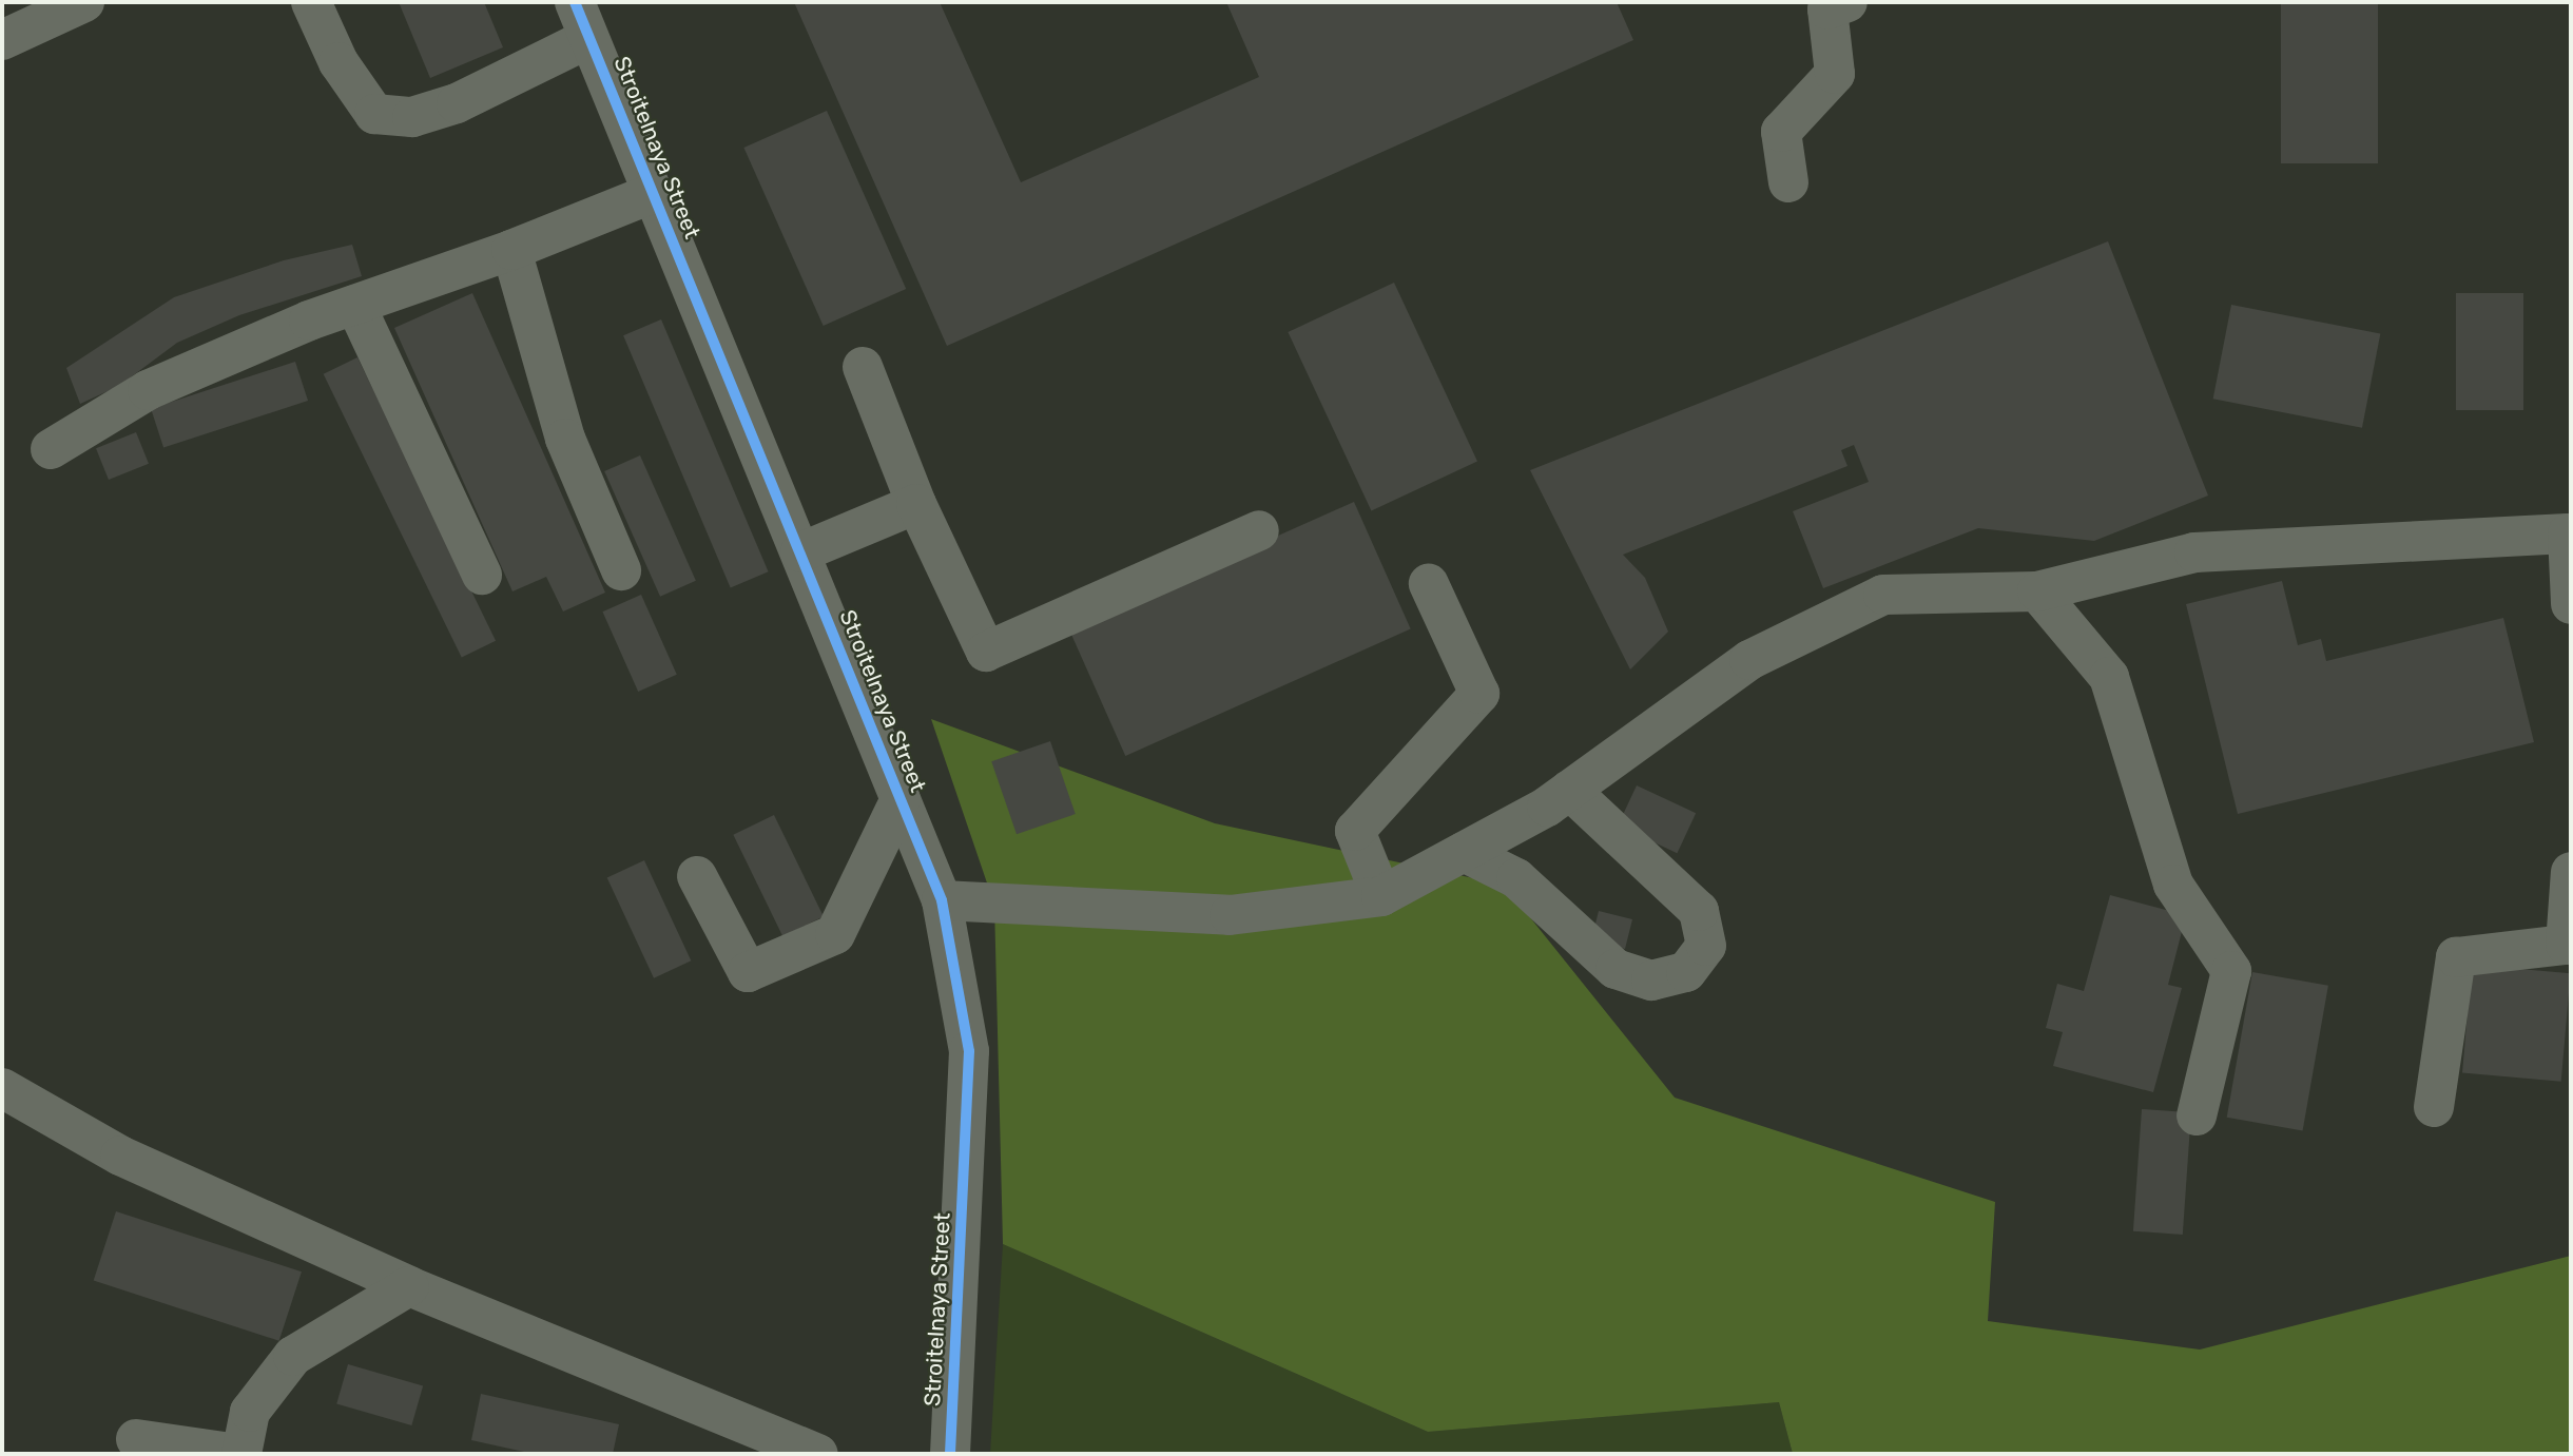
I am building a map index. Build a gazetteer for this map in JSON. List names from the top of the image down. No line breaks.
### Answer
{"streets":{"street":["Stroitelnaya Street"]}}
